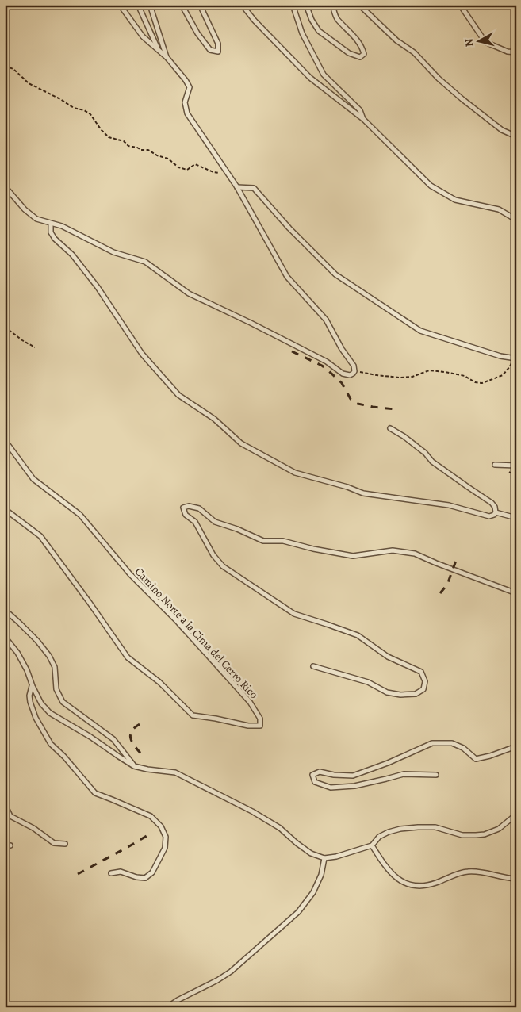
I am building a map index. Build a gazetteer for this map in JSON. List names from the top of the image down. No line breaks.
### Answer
{"streets":{"lane":["Camino Norte a la Cima del Cerro Rico"]},"north":"left"}
